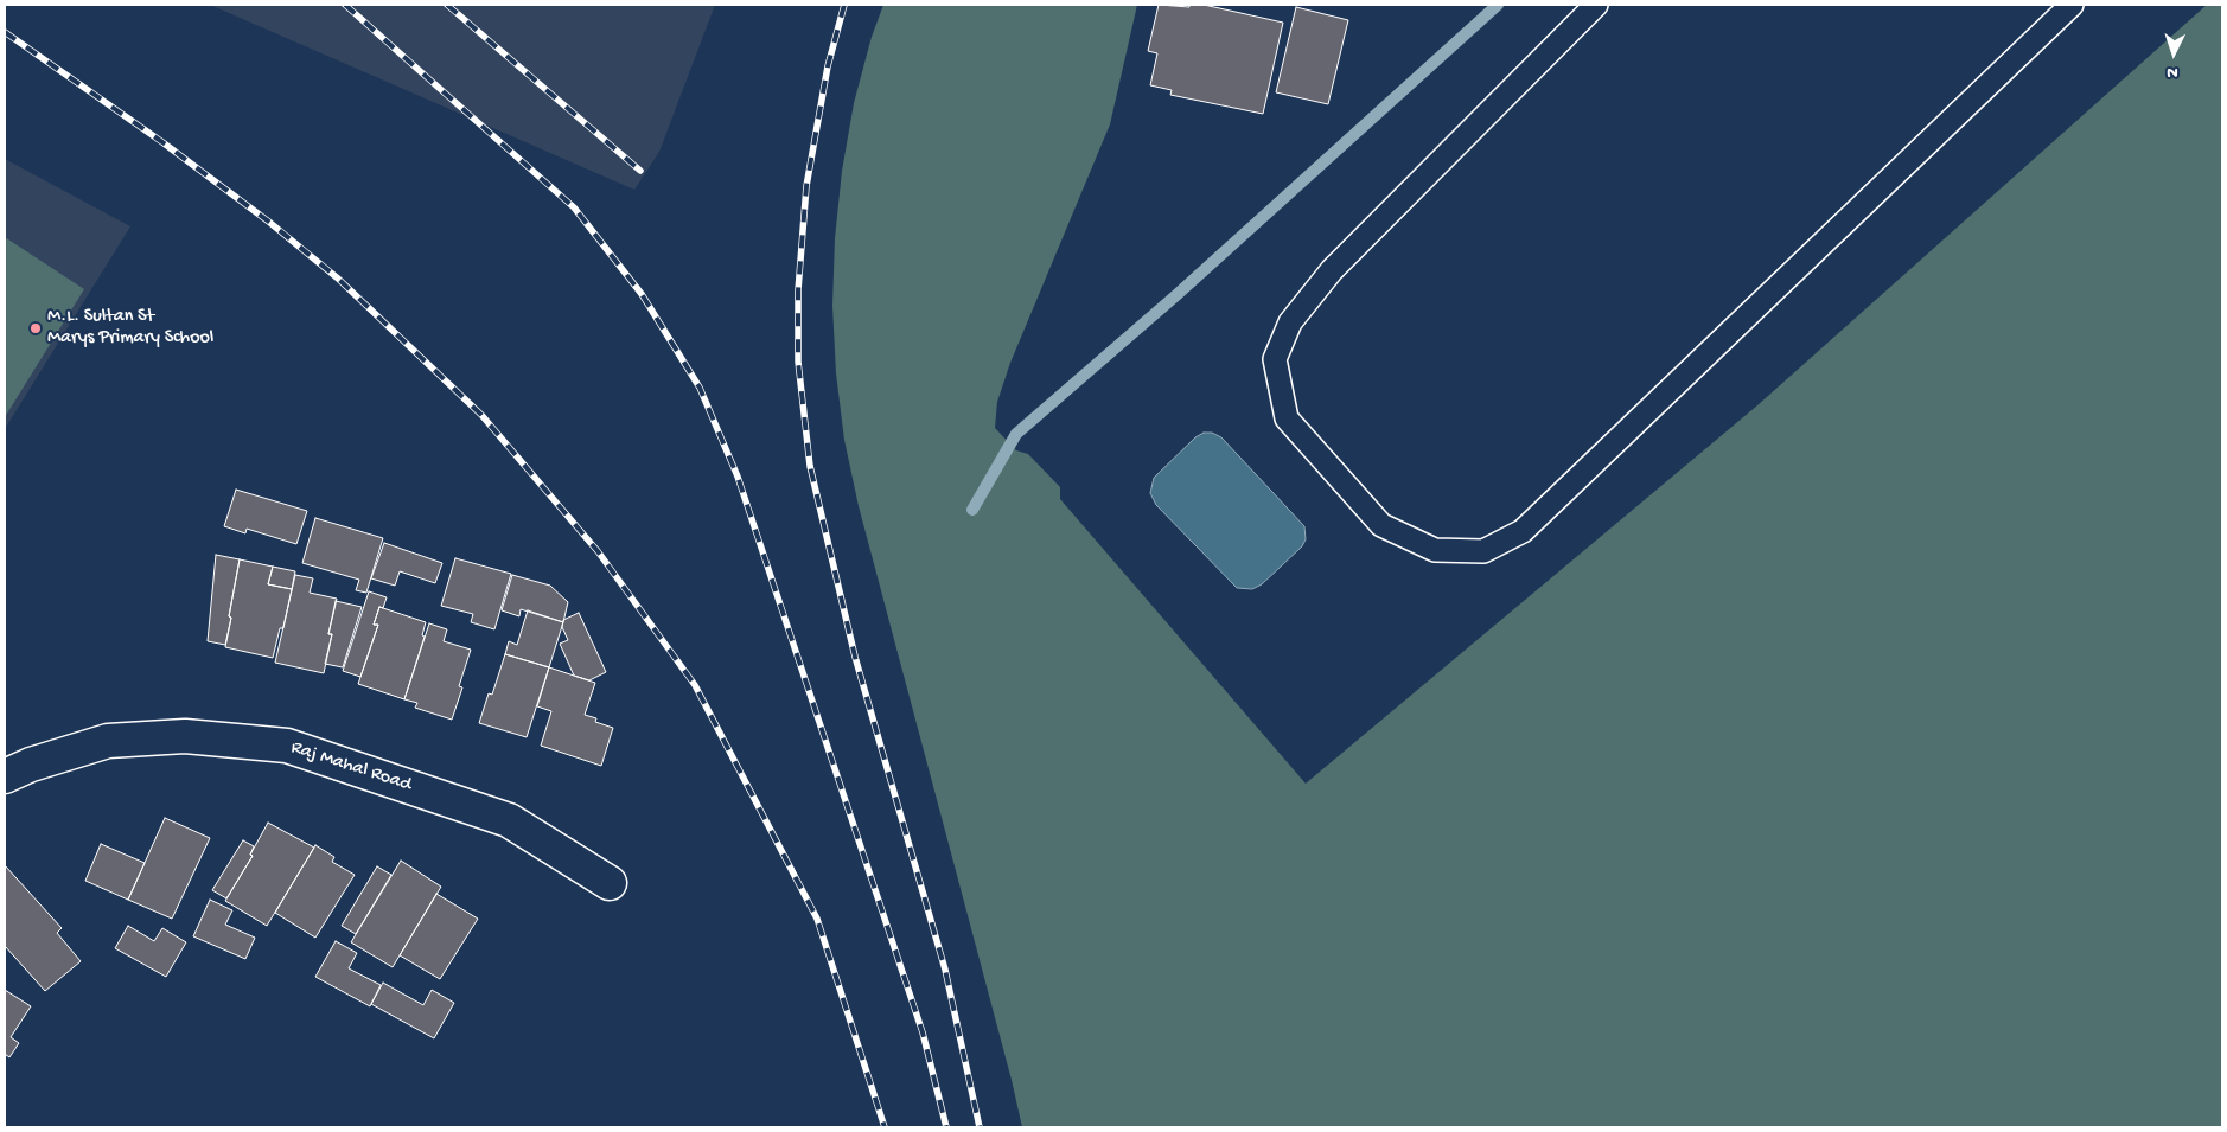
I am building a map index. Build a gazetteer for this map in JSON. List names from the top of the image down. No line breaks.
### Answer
{"streets":{"street":["Raj Mahal Road"]},"places":["M.L. Sultan St Marys Primary School"],"north":"bottom"}
